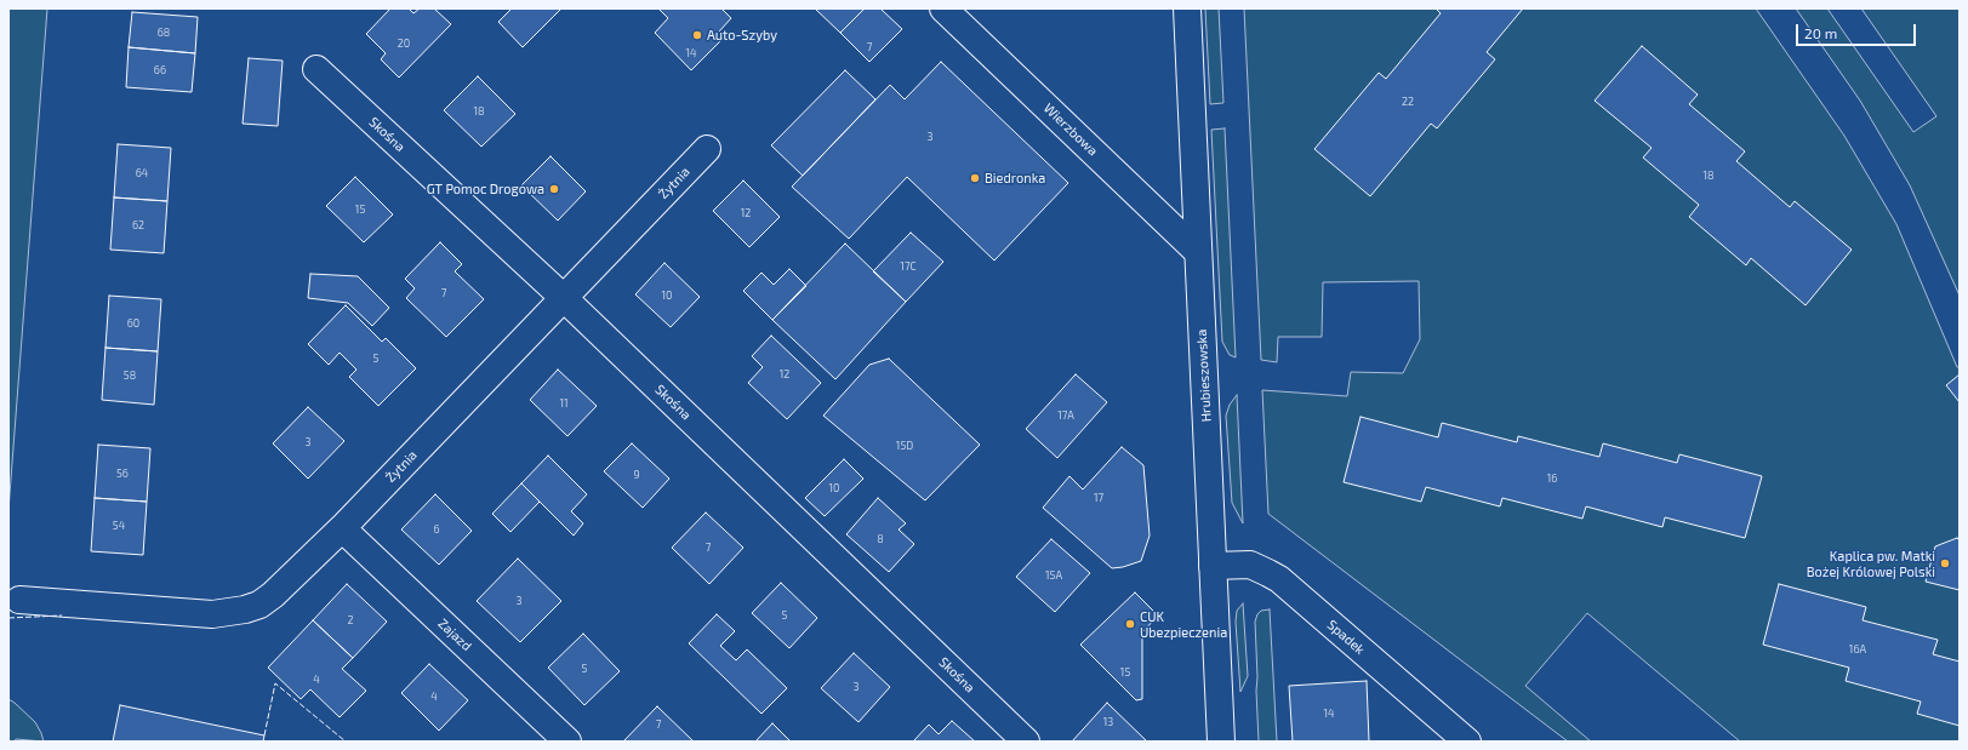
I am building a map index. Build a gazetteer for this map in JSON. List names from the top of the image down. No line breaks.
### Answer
{"streets":{"street":["Wierzbowa","Skośna","Żytnia","Hrubieszowska","Zajazd","Spadek"]},"crossings":[["Wierzbowa","Hrubieszowska"],["Skośna","Żytnia"],["Żytnia","Zajazd"],["Hrubieszowska","Spadek"]],"places":["Auto-Szyby","Biedronka","GT Pomoc Drogowa","Kaplica pw. Matki Bożej Królowej Polski","CUK Ubezpieczenia"],"house_numbers":["68","20","7","14","66","22","18","3","64","18","15","12","62","17C","7","10","60","5","12","58","11","17A","3","15D","56","9","16","10","17","54","6","8","7","15A","3","5","2","16A","5","15","4","3","4","14","13","7"],"scale_bar":"20 m"}
